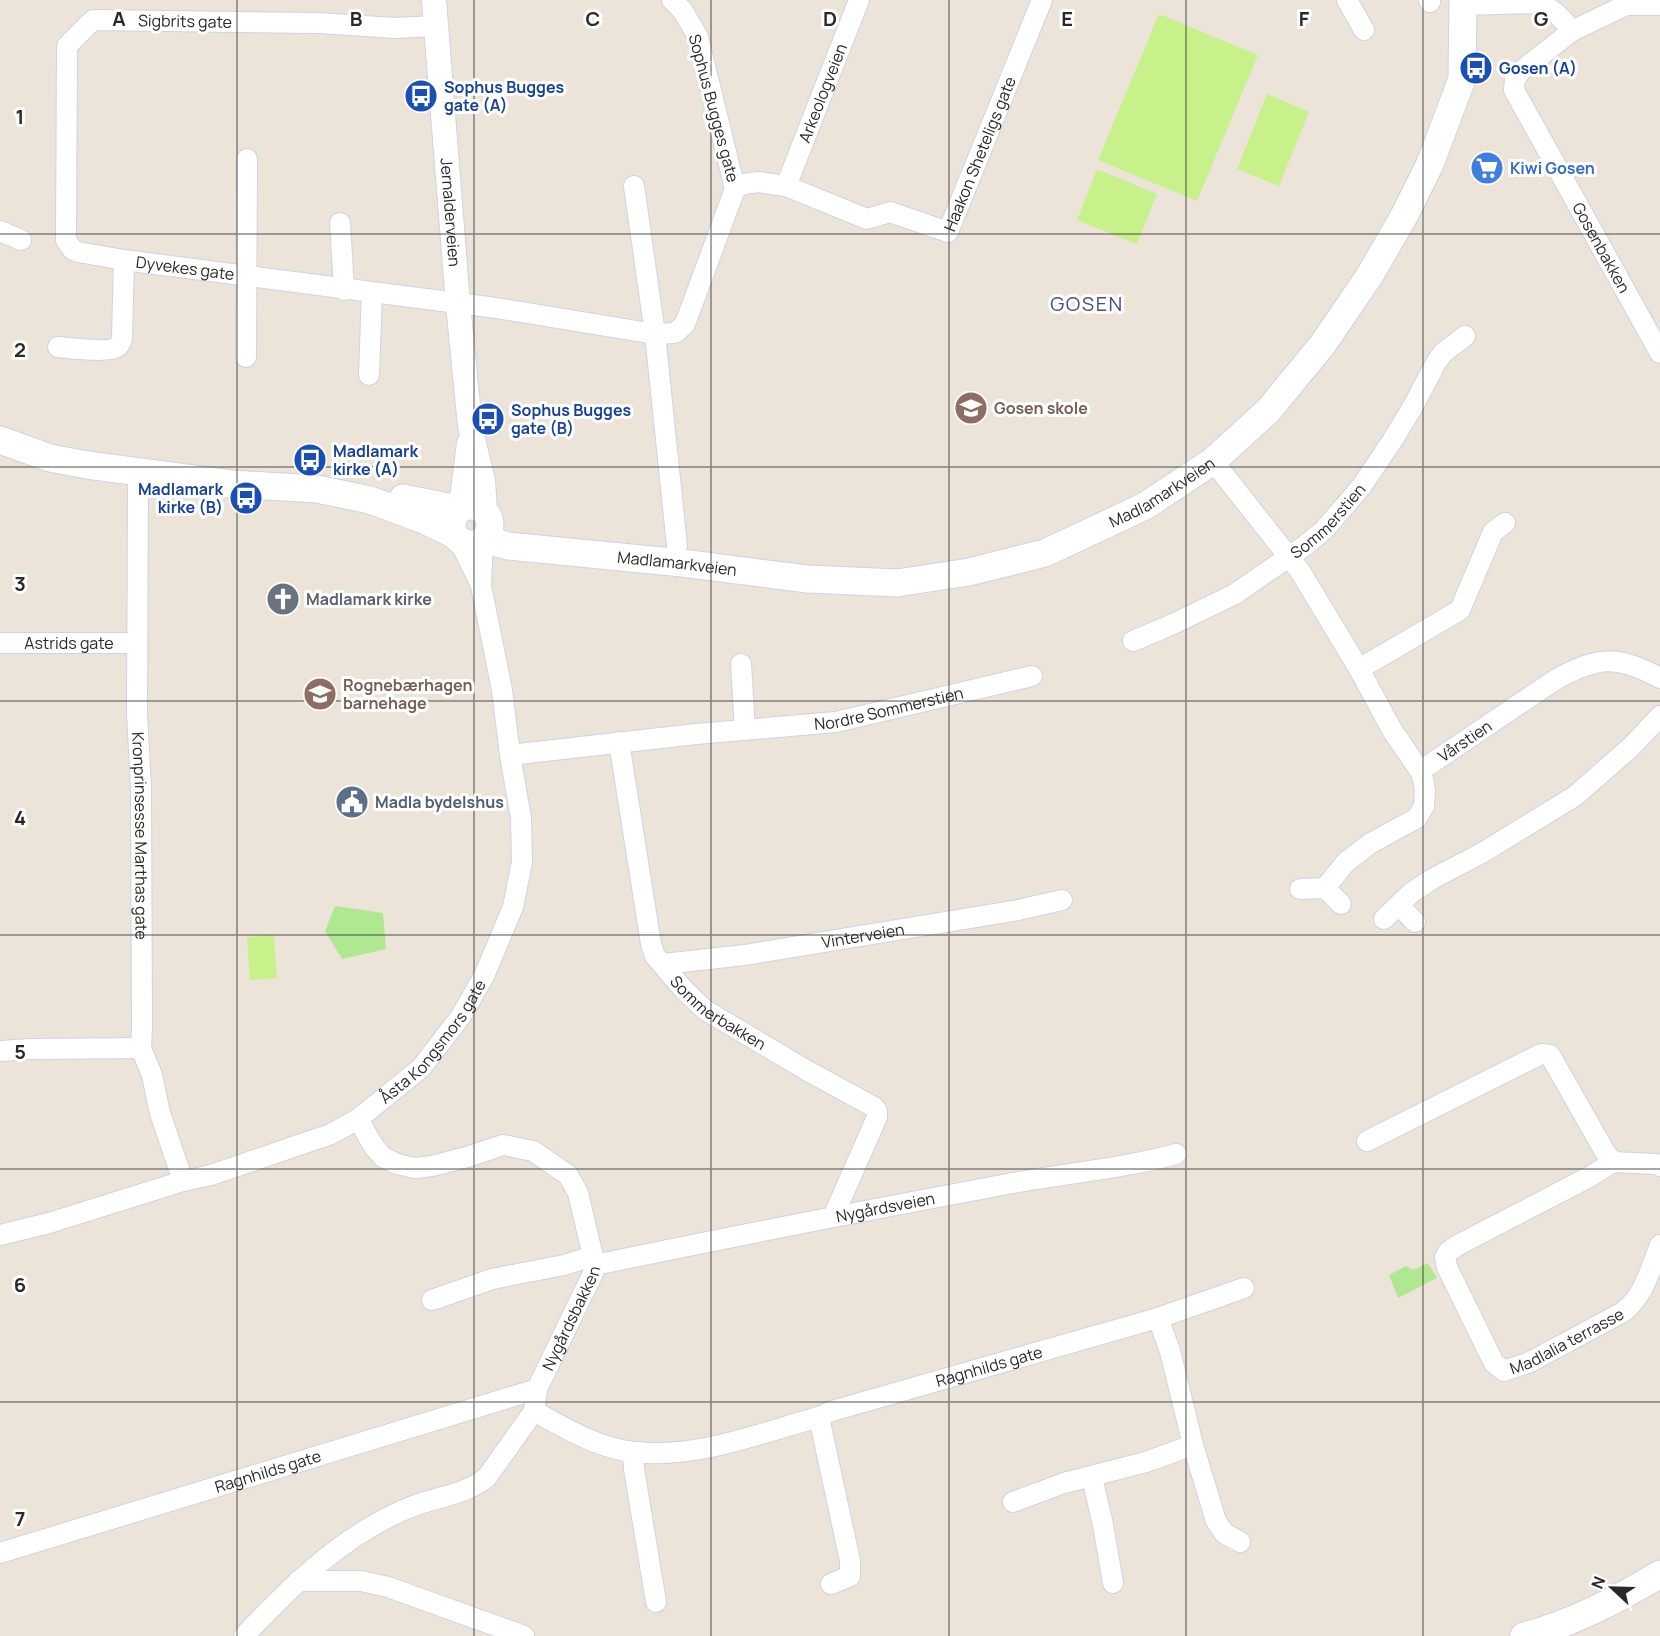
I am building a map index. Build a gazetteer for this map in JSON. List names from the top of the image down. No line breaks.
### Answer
{"streets":{"main road":["Madlamarkveien"],"street":["Sigbrits gate","Arkeologveien","Sophus Bugges gate","Haakon Sheteligs gate","Jernalderveien","Gosenbakken","Dyvekes gate","Sommerstien","Astrids gate","Nordre Sommerstien","Vårstien","Kronprinsesse Marthas gate","Vinterveien","Sommerbakken","Åsta Kongsmors gate","Nygårdsveien","Nygårdsbakken","Madlalia terrasse","Ragnhilds gate"]},"crossings":[["Sigbrits gate","Jernalderveien"],["Sigbrits gate","Dyvekes gate"],["Arkeologveien","Haakon Sheteligs gate"],["Sophus Bugges gate","Haakon Sheteligs gate"],["Sophus Bugges gate","Jernalderveien"],["Sophus Bugges gate","Dyvekes gate"],["Jernalderveien","Dyvekes gate"],["Jernalderveien","Madlamarkveien"],["Jernalderveien","Åsta Kongsmors gate"],["Madlamarkveien","Kronprinsesse Marthas gate"],["Madlamarkveien","Åsta Kongsmors gate"],["Astrids gate","Kronprinsesse Marthas gate"],["Nordre Sommerstien","Sommerbakken"],["Nordre Sommerstien","Åsta Kongsmors gate"],["Kronprinsesse Marthas gate","Åsta Kongsmors gate"],["Vinterveien","Sommerbakken"],["Sommerbakken","Nygårdsveien"],["Åsta Kongsmors gate","Nygårdsbakken"],["Nygårdsveien","Nygårdsbakken"],["Nygårdsbakken","Ragnhilds gate"]],"districts":["GOSEN"],"places":{"bus stop":["Gosen (A)","Sophus Bugges gate (A)","Sophus Bugges gate (B)","Madlamark kirke (A)","Madlamark kirke (B)"],"supermarket":["Kiwi Gosen"],"school or university":["Gosen skole","Rognebærhagen barnehage"],"church":["Madlamark kirke"],"public building":["Madla bydelshus"]},"north":"left","grid":{"columns":["A","B","C","D","E","F","G"],"rows":["1","2","3","4","5","6","7"]}}
